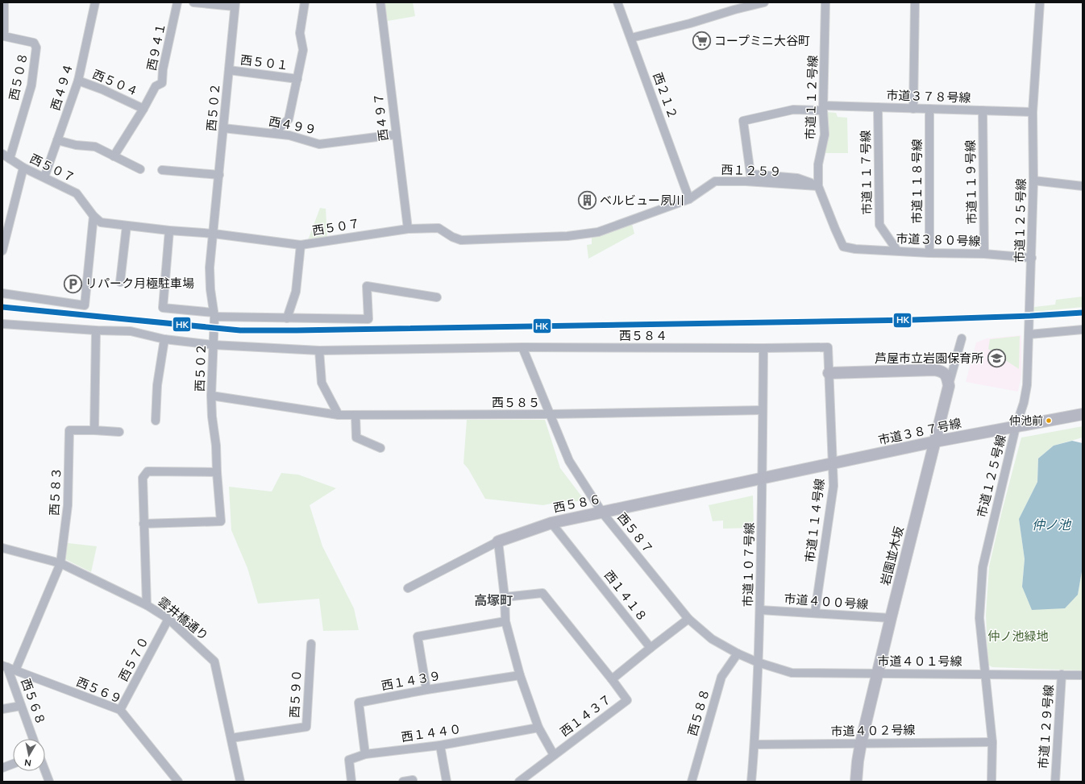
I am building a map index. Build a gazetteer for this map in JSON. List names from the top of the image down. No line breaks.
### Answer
{"streets":{"street":["西９４１","西５０１","西５０８","西５０４","西４９４","西２１２","市道３７８号線","市道１１２号線","西５０２","西４９７","西４９９","西５０７","西１２５９","市道１１７号線","市道１１８号線","市道１１９号線","市道１２５号線","市道３８０号線","西５８４","西５８５","市道３８７号線","西５８３","西５８６","市道１１４号線","西５８７","岩園並木坂","市道１０７号線","西１４１８","市道４００号線","雲井橋通り","西５７０","市道４０１号線","西１４３９","西５６９","西５９０","西５６８","西５８８","西１４３７","市道１２９号線","市道４０２号線","西１４４０"]},"crossings":[["西９４１","西５０４"],["西５０１","西５０２"],["西５０８","西５０７"],["西５０４","西４９４"],["西４９４","西５０７"],["西２１２","西５０７"],["西２１２","西１２５９"],["市道３７８号線","市道１１２号線"],["市道３７８号線","西１２５９"],["市道３７８号線","市道１１７号線"],["市道３７８号線","市道１１８号線"],["市道３７８号線","市道１１９号線"],["市道３７８号線","市道１２５号線"],["市道１１２号線","西１２５９"],["市道１１２号線","市道３８０号線"],["西５０２","西４９９"],["西５０２","西５０７"],["西５０２","西５８４"],["西５０２","西５８５"],["西４９７","西４９９"],["西４９７","西５０７"],["西５０７","西１２５９"],["市道１１７号線","市道３８０号線"],["市道１１８号線","市道３８０号線"],["市道１１９号線","市道３８０号線"],["市道１２５号線","市道３８０号線"],["市道１２５号線","市道３８７号線"],["市道１２５号線","市道４０１号線"],["市道１２５号線","市道４０２号線"],["西５８４","市道１１４号線"],["西５８４","西５８７"],["西５８４","市道１０７号線"],["西５８５","西５８７"],["西５８５","市道１０７号線"],["市道３８７号線","西５８６"],["市道３８７号線","市道１１４号線"],["市道３８７号線","岩園並木坂"],["市道３８７号線","市道１０７号線"],["西５８３","雲井橋通り"],["西５８３","西５６９"],["西５８６","西５８７"],["西５８６","市道１０７号線"],["西５８６","西１４１８"],["西５８６","西１４３７"],["市道１１４号線","市道４００号線"],["西５８７","市道１０７号線"],["西５８７","市道４０１号線"],["西５８７","西５８８"],["岩園並木坂","市道４００号線"],["岩園並木坂","市道４０１号線"],["岩園並木坂","市道４０２号線"],["市道１０７号線","市道４００号線"],["市道１０７号線","市道４０１号線"],["市道１０７号線","市道４０２号線"],["雲井橋通り","西５７０"],["雲井橋通り","西５９０"],["西５７０","西５６９"],["市道４０１号線","市道１２９号線"],["西１４３９","西１４３７"],["西１４３９","西１４４０"],["西５６９","西５６８"],["西１４３７","西１４４０"]],"districts":["高塚町"],"water":["仲ノ池"],"parks":["仲ノ池緑地"],"places":{"supermarket":["コープミニ大谷町"],"building":["ベルビュー夙川"],"parking":["リパーク月極駐車場"],"school or university":["芦屋市立岩園保育所"],"other":["仲池前"]},"lines":["transit line HK"],"north":"bottom"}
